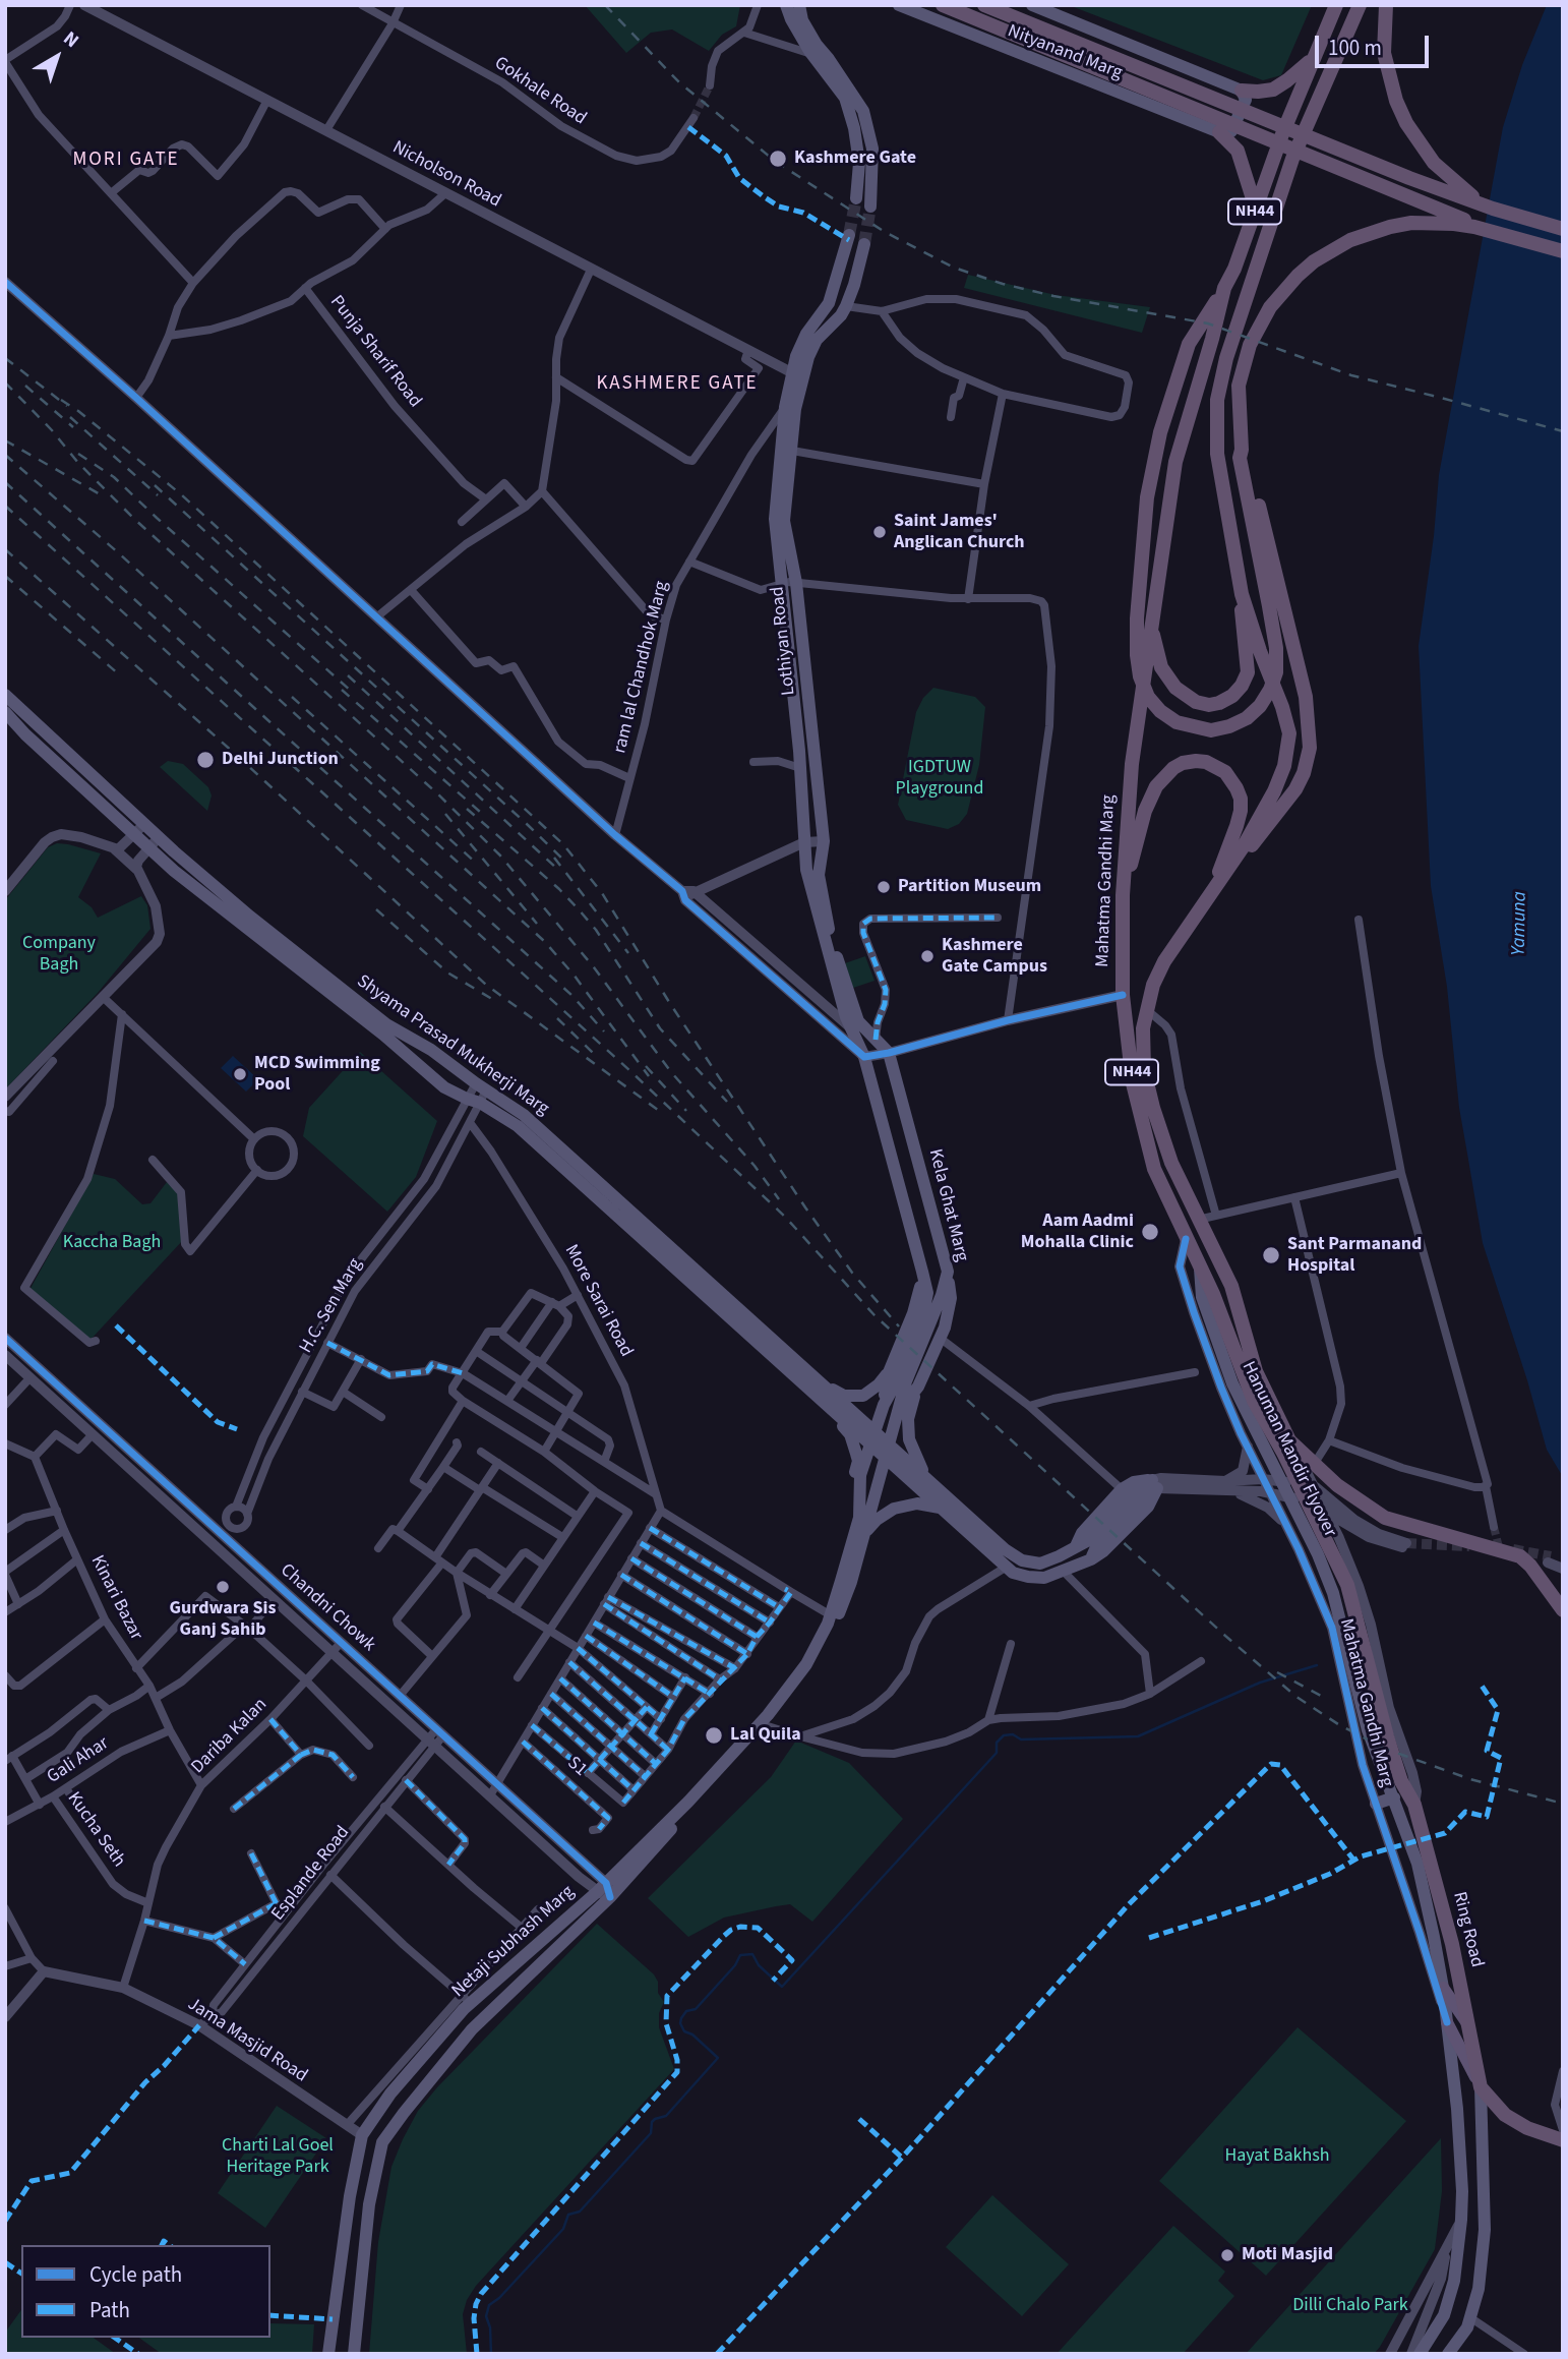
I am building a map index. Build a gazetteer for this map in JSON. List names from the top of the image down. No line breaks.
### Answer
{"streets":{"highway":["NH44","Mahatma Gandhi Marg","Hanuman Mandir Flyover","Ring Road"],"main road":["Nityanand Marg","Lothiyan Road","Shyama Prasad Mukherji Marg","Kela Ghat Marg","Netaji Subhash Marg"],"street":["Gokhale Road","Nicholson Road","Punja Sharif Road","ram lal Chandhok Marg","More Sarai Road","H.C. Sen Marg","Kinari Bazar","Chandni Chowk","Dariba Kalan","Gali Ahar","S1","Kucha Seth","Esplande Road","Jama Masjid Road"]},"crossings":[["Nicholson Road","Lothiyan Road"],["Lothiyan Road","ram lal Chandhok Marg"],["Lothiyan Road","Kela Ghat Marg"],["Mahatma Gandhi Marg","Hanuman Mandir Flyover"],["Shyama Prasad Mukherji Marg","H.C. Sen Marg"],["Shyama Prasad Mukherji Marg","Netaji Subhash Marg"],["Kela Ghat Marg","Netaji Subhash Marg"],["More Sarai Road","H.C. Sen Marg"],["Hanuman Mandir Flyover","Ring Road"],["Kinari Bazar","Dariba Kalan"],["Kinari Bazar","Gali Ahar"],["Chandni Chowk","Dariba Kalan"],["Chandni Chowk","Esplande Road"],["Chandni Chowk","Netaji Subhash Marg"],["Dariba Kalan","Kucha Seth"],["Dariba Kalan","Jama Masjid Road"],["Gali Ahar","Kucha Seth"],["Esplande Road","Jama Masjid Road"],["Netaji Subhash Marg","Jama Masjid Road"]],"districts":["MORI GATE","KASHMERE GATE"],"water":["Yamuna"],"parks":["IGDTUW Playground","Company Bagh","Kaccha Bagh","Charti Lal Goel Heritage Park","Hayat Bakhsh","Dilli Chalo Park"],"places":["Kashmere Gate","Saint James' Anglican Church","Delhi Junction","Partition Museum","Kashmere Gate Campus","MCD Swimming Pool","Aam Aadmi Mohalla Clinic","Sant Parmanand Hospital","Gurdwara Sis Ganj Sahib","Lal Quila","Moti Masjid"],"legend":["Cycle path","Path"],"scale_bar":"100 m","north":"top right"}
